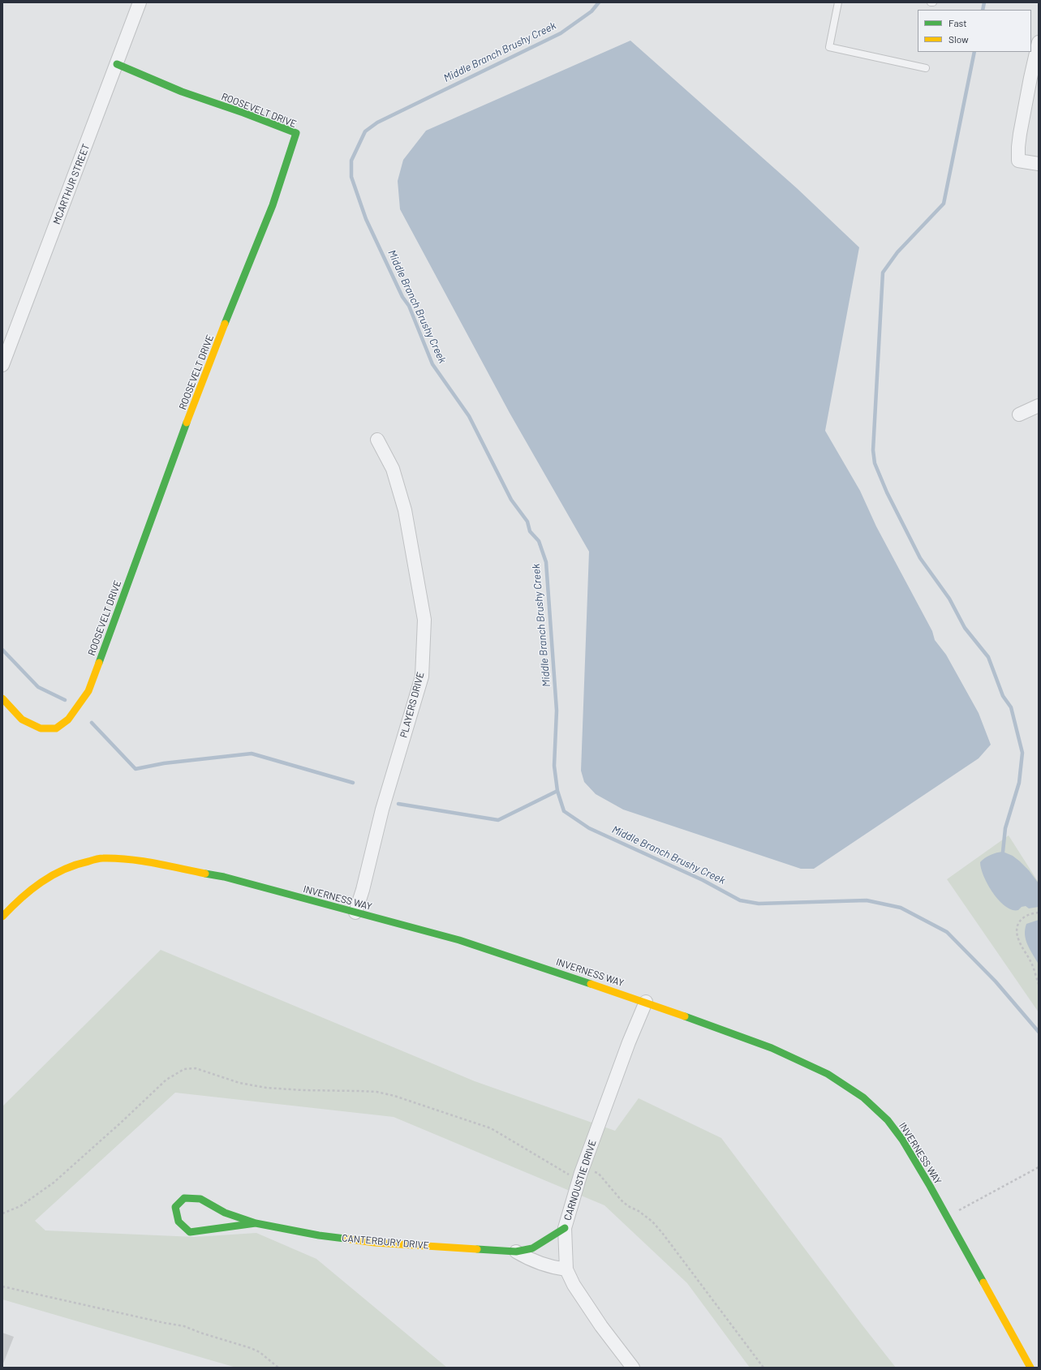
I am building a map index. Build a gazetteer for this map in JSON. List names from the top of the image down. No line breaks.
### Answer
{"streets":{"street":["ROOSEVELT DRIVE","MCARTHUR STREET","PLAYERS DRIVE","INVERNESS WAY","CARNOUSTIE DRIVE","CANTERBURY DRIVE"]},"crossings":[["ROOSEVELT DRIVE","MCARTHUR STREET"],["PLAYERS DRIVE","INVERNESS WAY"],["INVERNESS WAY","CARNOUSTIE DRIVE"],["CARNOUSTIE DRIVE","CANTERBURY DRIVE"]],"water":["Middle Branch Brushy Creek"],"legend":["Fast","Slow"]}
